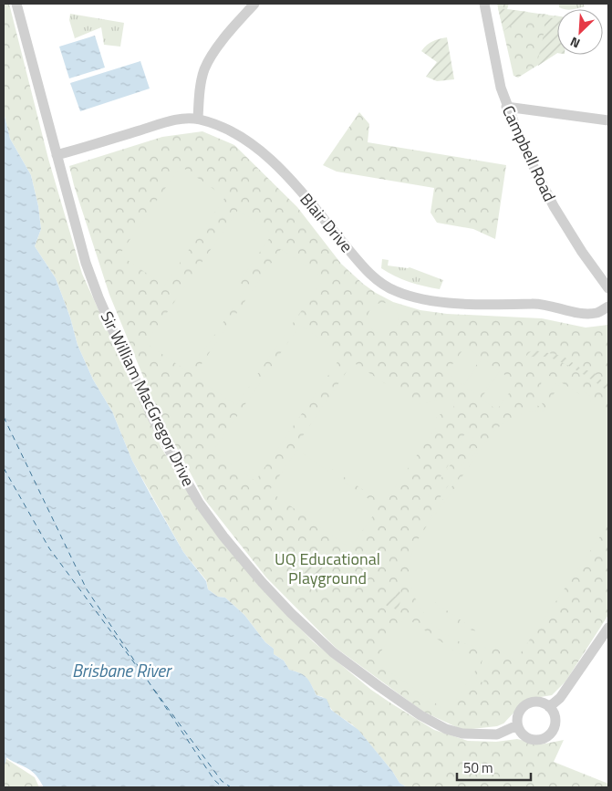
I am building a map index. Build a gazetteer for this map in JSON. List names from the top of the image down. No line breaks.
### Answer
{"streets":{"street":["Campbell Road","Blair Drive","Sir William MacGregor Drive"]},"crossings":[["Blair Drive","Sir William MacGregor Drive"]],"water":["Brisbane River"],"parks":["UQ Educational Playground"],"scale_bar":"50 m","north":"bottom left"}
